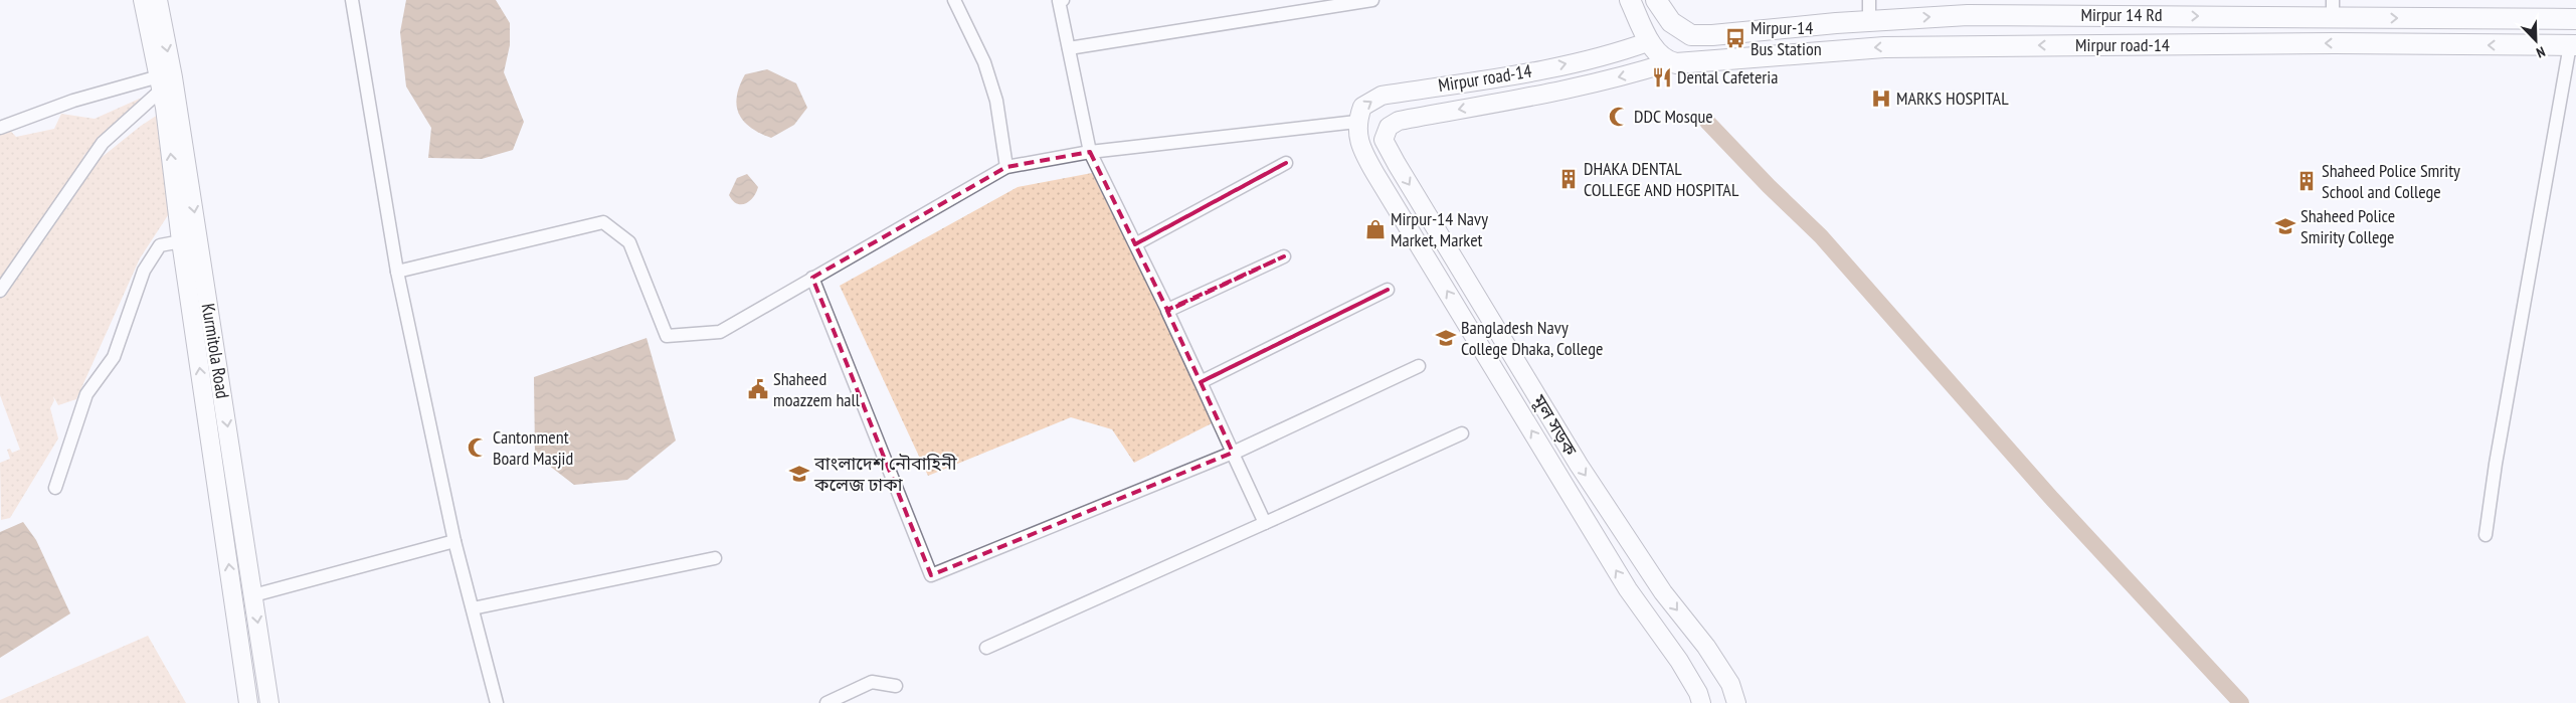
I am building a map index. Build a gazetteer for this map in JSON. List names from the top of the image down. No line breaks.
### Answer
{"streets":{"main road":["Mirpur 14 Rd","Mirpur road-14"],"street":["Kurmitola Road","মূল সড়ক"]},"crossings":[["Mirpur road-14","মূল সড়ক"]],"one_way":["Mirpur 14 Rd"],"places":{"bus stop":["Mirpur-14 Bus Station"],"restaurant":["Dental Cafeteria"],"hospital":["MARKS HOSPITAL"],"mosque":["DDC Mosque","Cantonment Board Masjid"],"building":["DHAKA DENTAL COLLEGE AND HOSPITAL","Shaheed Police Smrity School and College"],"school or university":["Shaheed Police Smirity College","Bangladesh Navy College Dhaka, College","বাংলাদেশ নৌবাহিনী কলেজ ঢাকা"],"shop":["Mirpur-14 Navy Market, Market"],"public building":["Shaheed moazzem hall"]},"north":"bottom right"}
